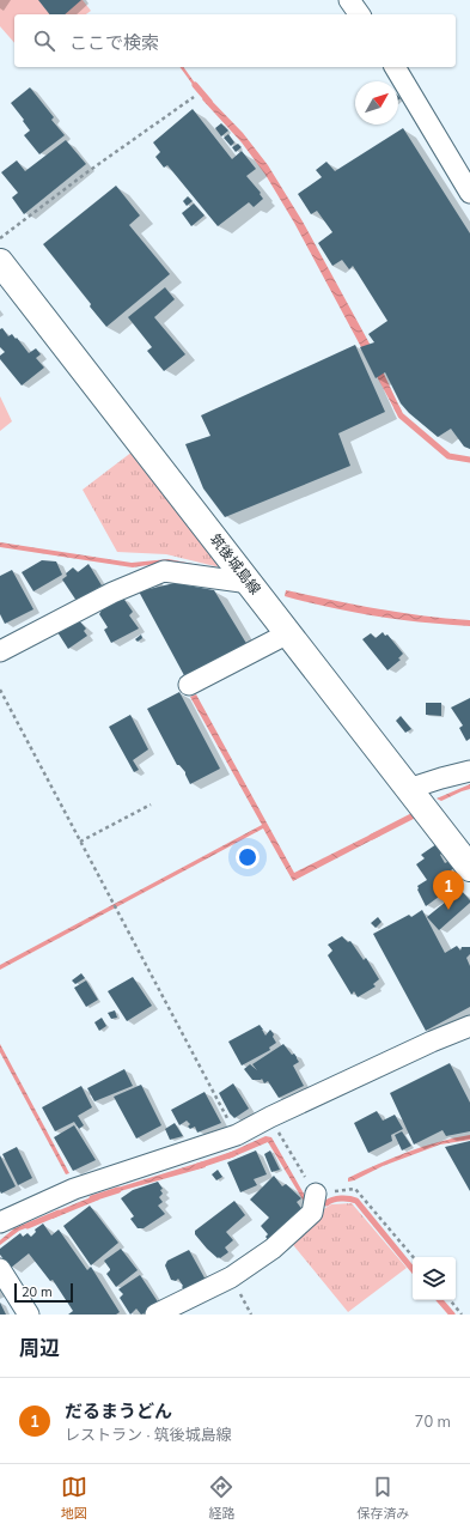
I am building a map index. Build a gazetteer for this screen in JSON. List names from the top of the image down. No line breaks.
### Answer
{"streets":{"main road":["筑後城島線"]},"scale_bar":"20 m","north":"top right","page":{"search":"ここで検索","pins":"1","scale":"20 m","heading":"周辺","list":[{"mark":"1","name":"だるまうどん","note":"レストラン · 筑後城島線","value":"70 m"}],"nav":["地図","経路","保存済み"]}}
